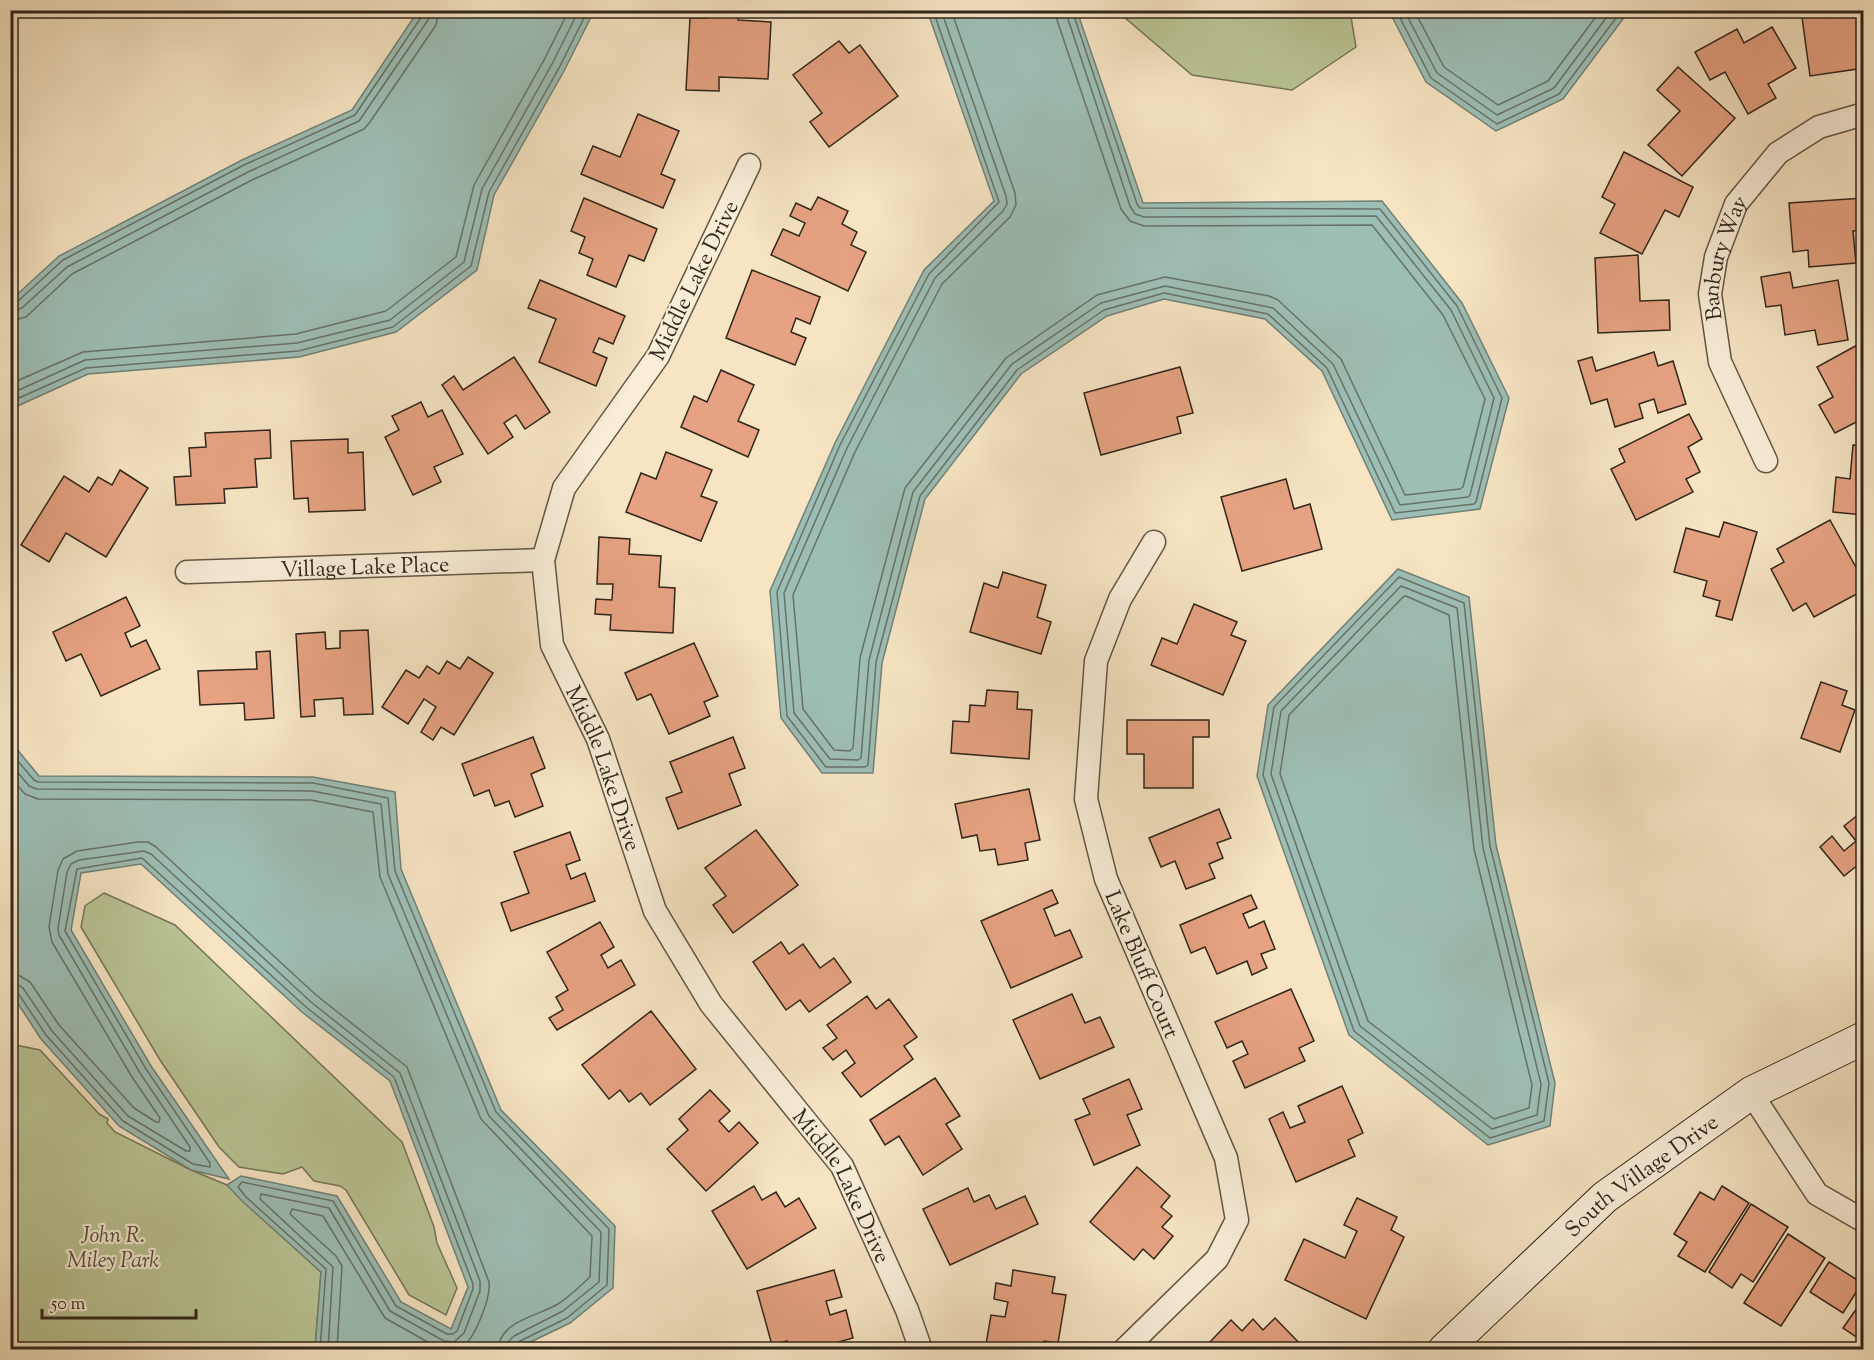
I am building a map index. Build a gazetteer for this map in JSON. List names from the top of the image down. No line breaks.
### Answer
{"streets":{"street":["Banbury Way","Middle Lake Drive","Village Lake Place","Lake Bluff Court","South Village Drive"]},"crossings":[["Middle Lake Drive","Village Lake Place"]],"parks":["John R. Miley Park"],"scale_bar":"50 m"}
